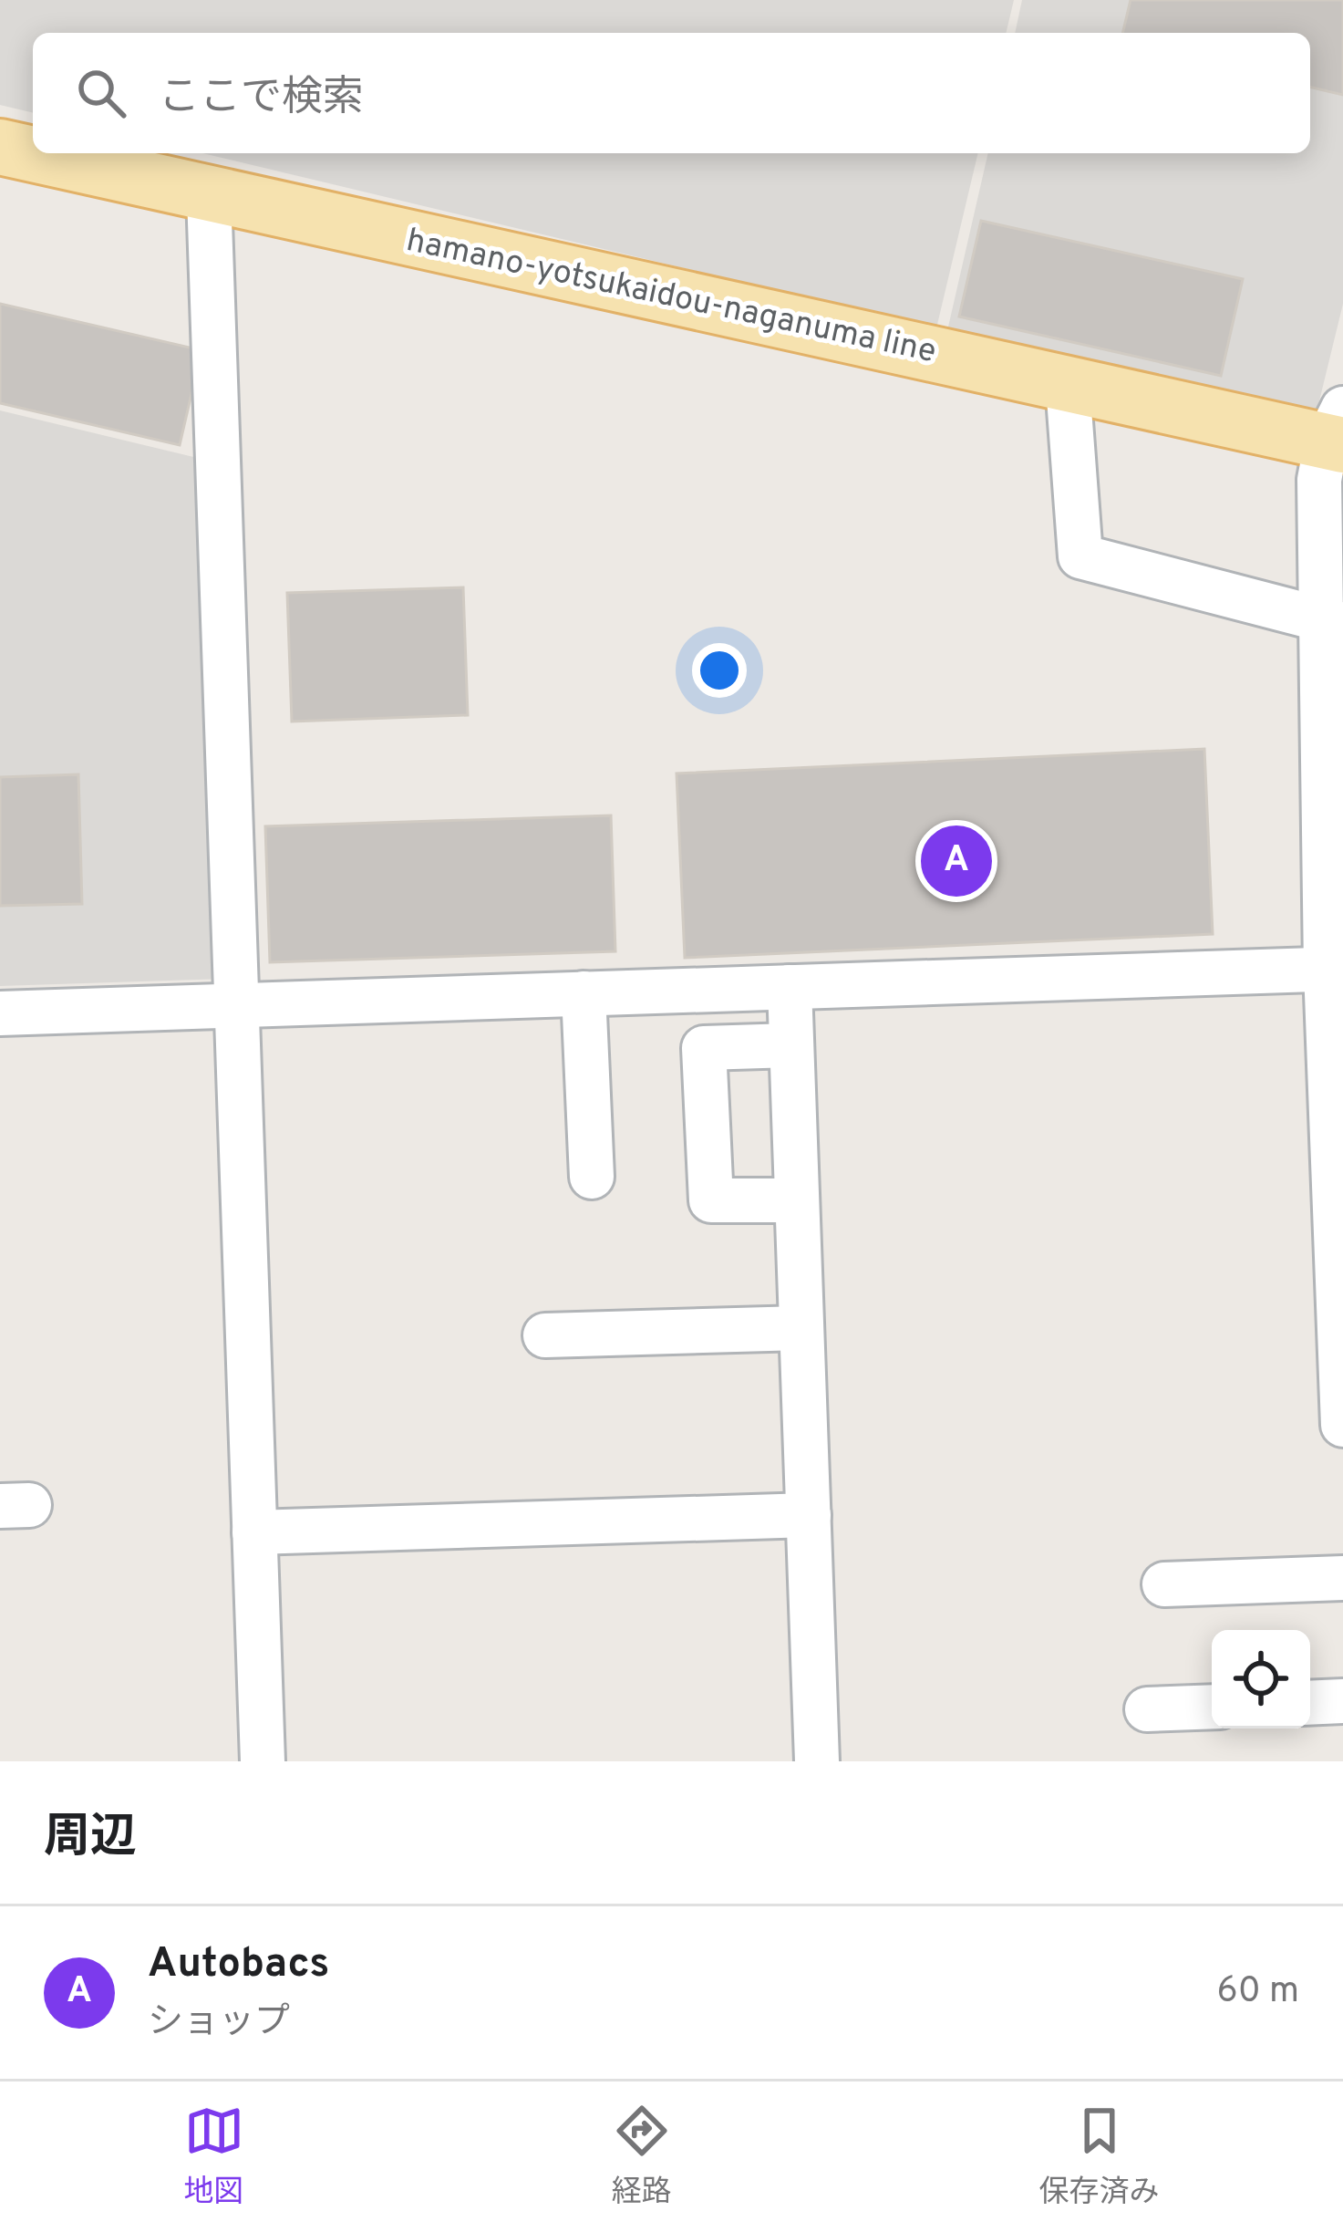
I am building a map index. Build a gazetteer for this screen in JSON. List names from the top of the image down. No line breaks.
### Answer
{"streets":{"main road":["hamano-yotsukaidou-naganuma line"]},"page":{"search":"ここで検索","pins":"A","heading":"周辺","list":[{"mark":"A","name":"Autobacs","note":"ショップ","value":"60 m"}],"nav":["地図","経路","保存済み"]}}
